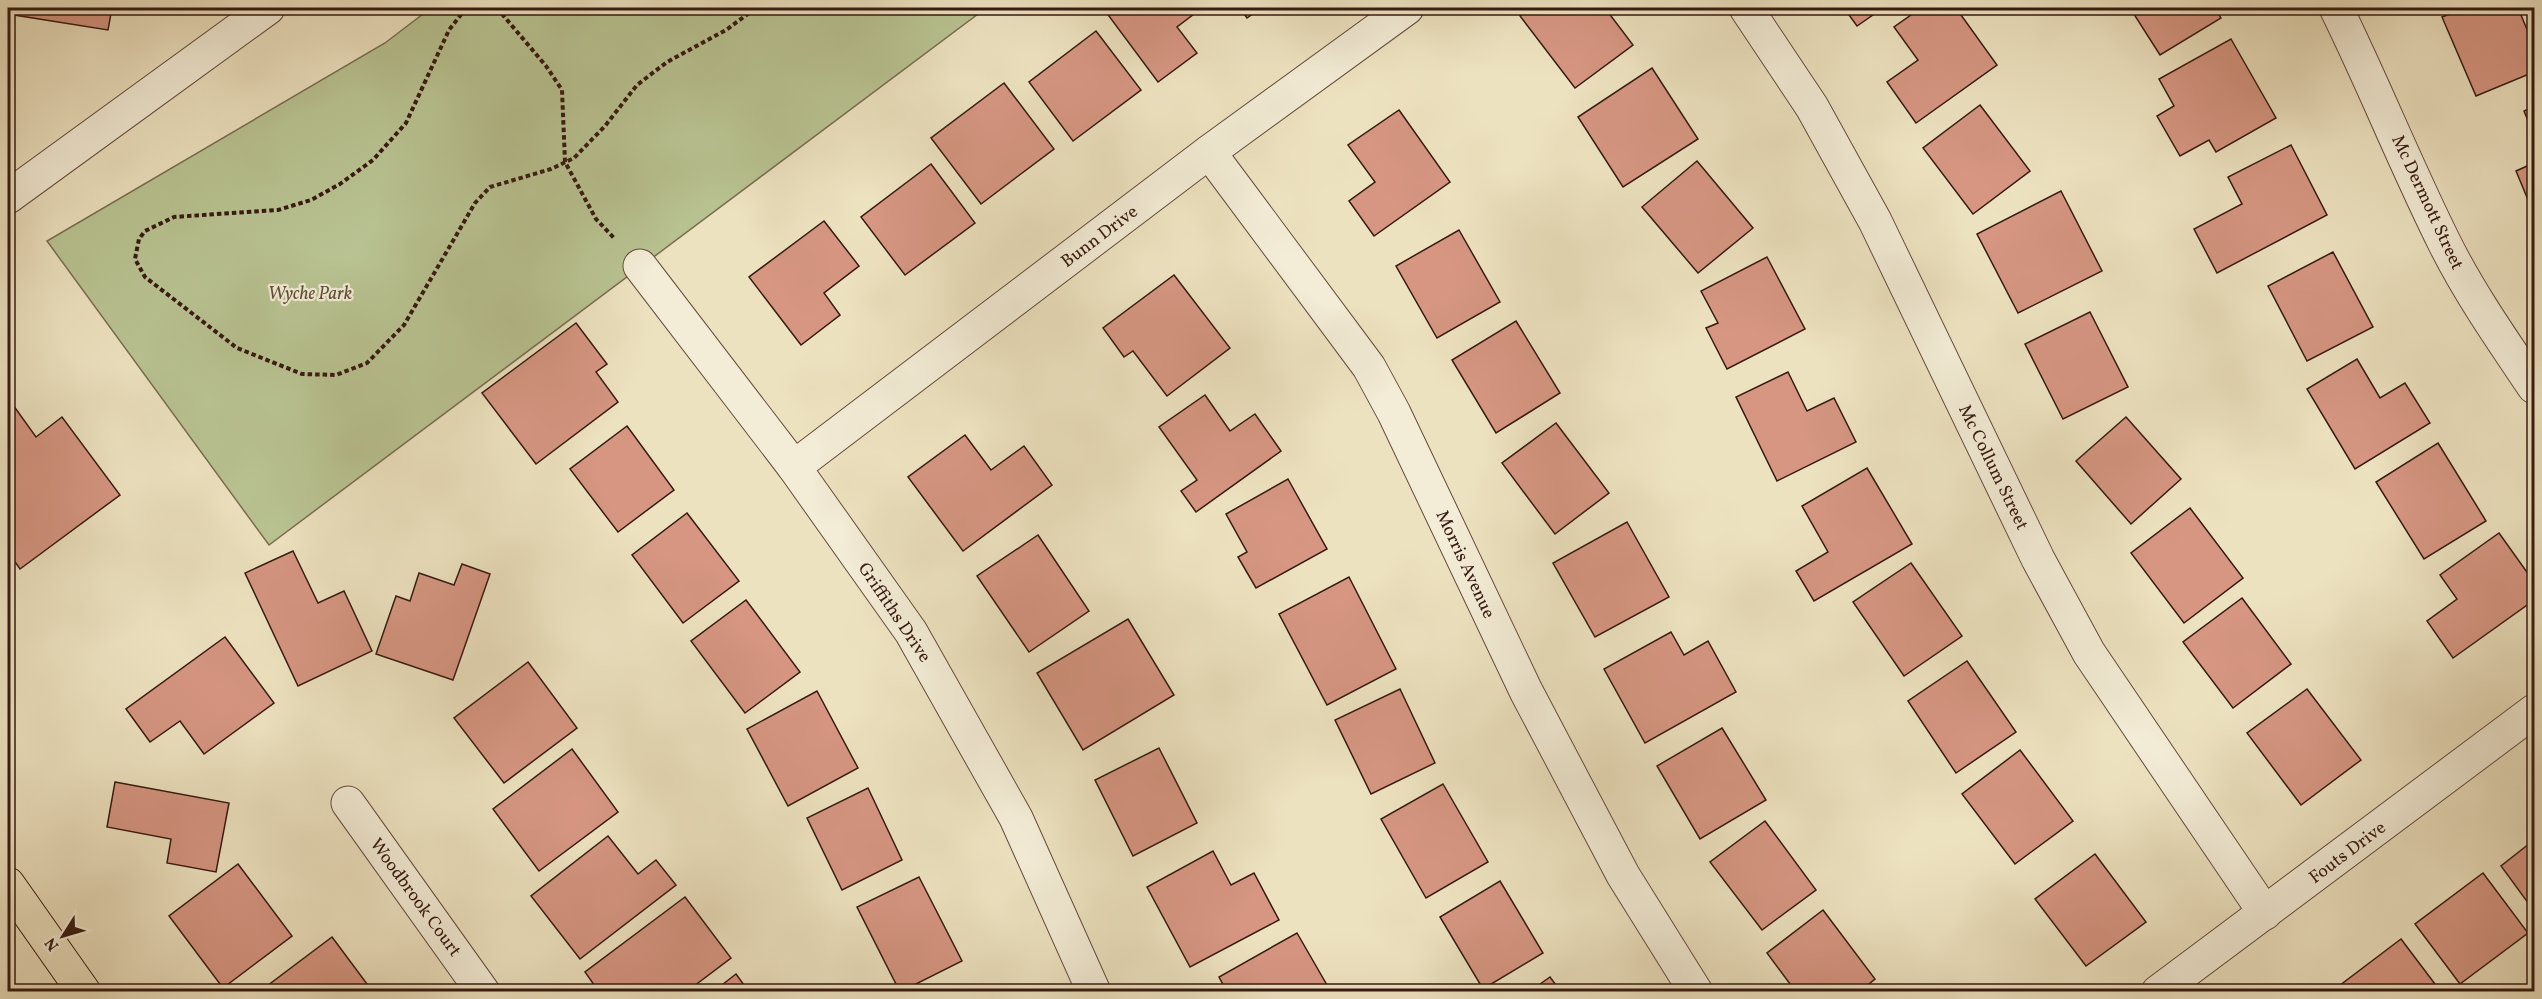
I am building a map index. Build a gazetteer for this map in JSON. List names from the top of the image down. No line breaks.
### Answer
{"streets":{"street":["Mc Dermott Street","Bunn Drive","Mc Collum Street","Morris Avenue","Griffiths Drive","Fouts Drive","Woodbrook Court"]},"crossings":[["Bunn Drive","Morris Avenue"],["Bunn Drive","Griffiths Drive"],["Mc Collum Street","Fouts Drive"]],"parks":["Wyche Park"],"north":"bottom left"}
